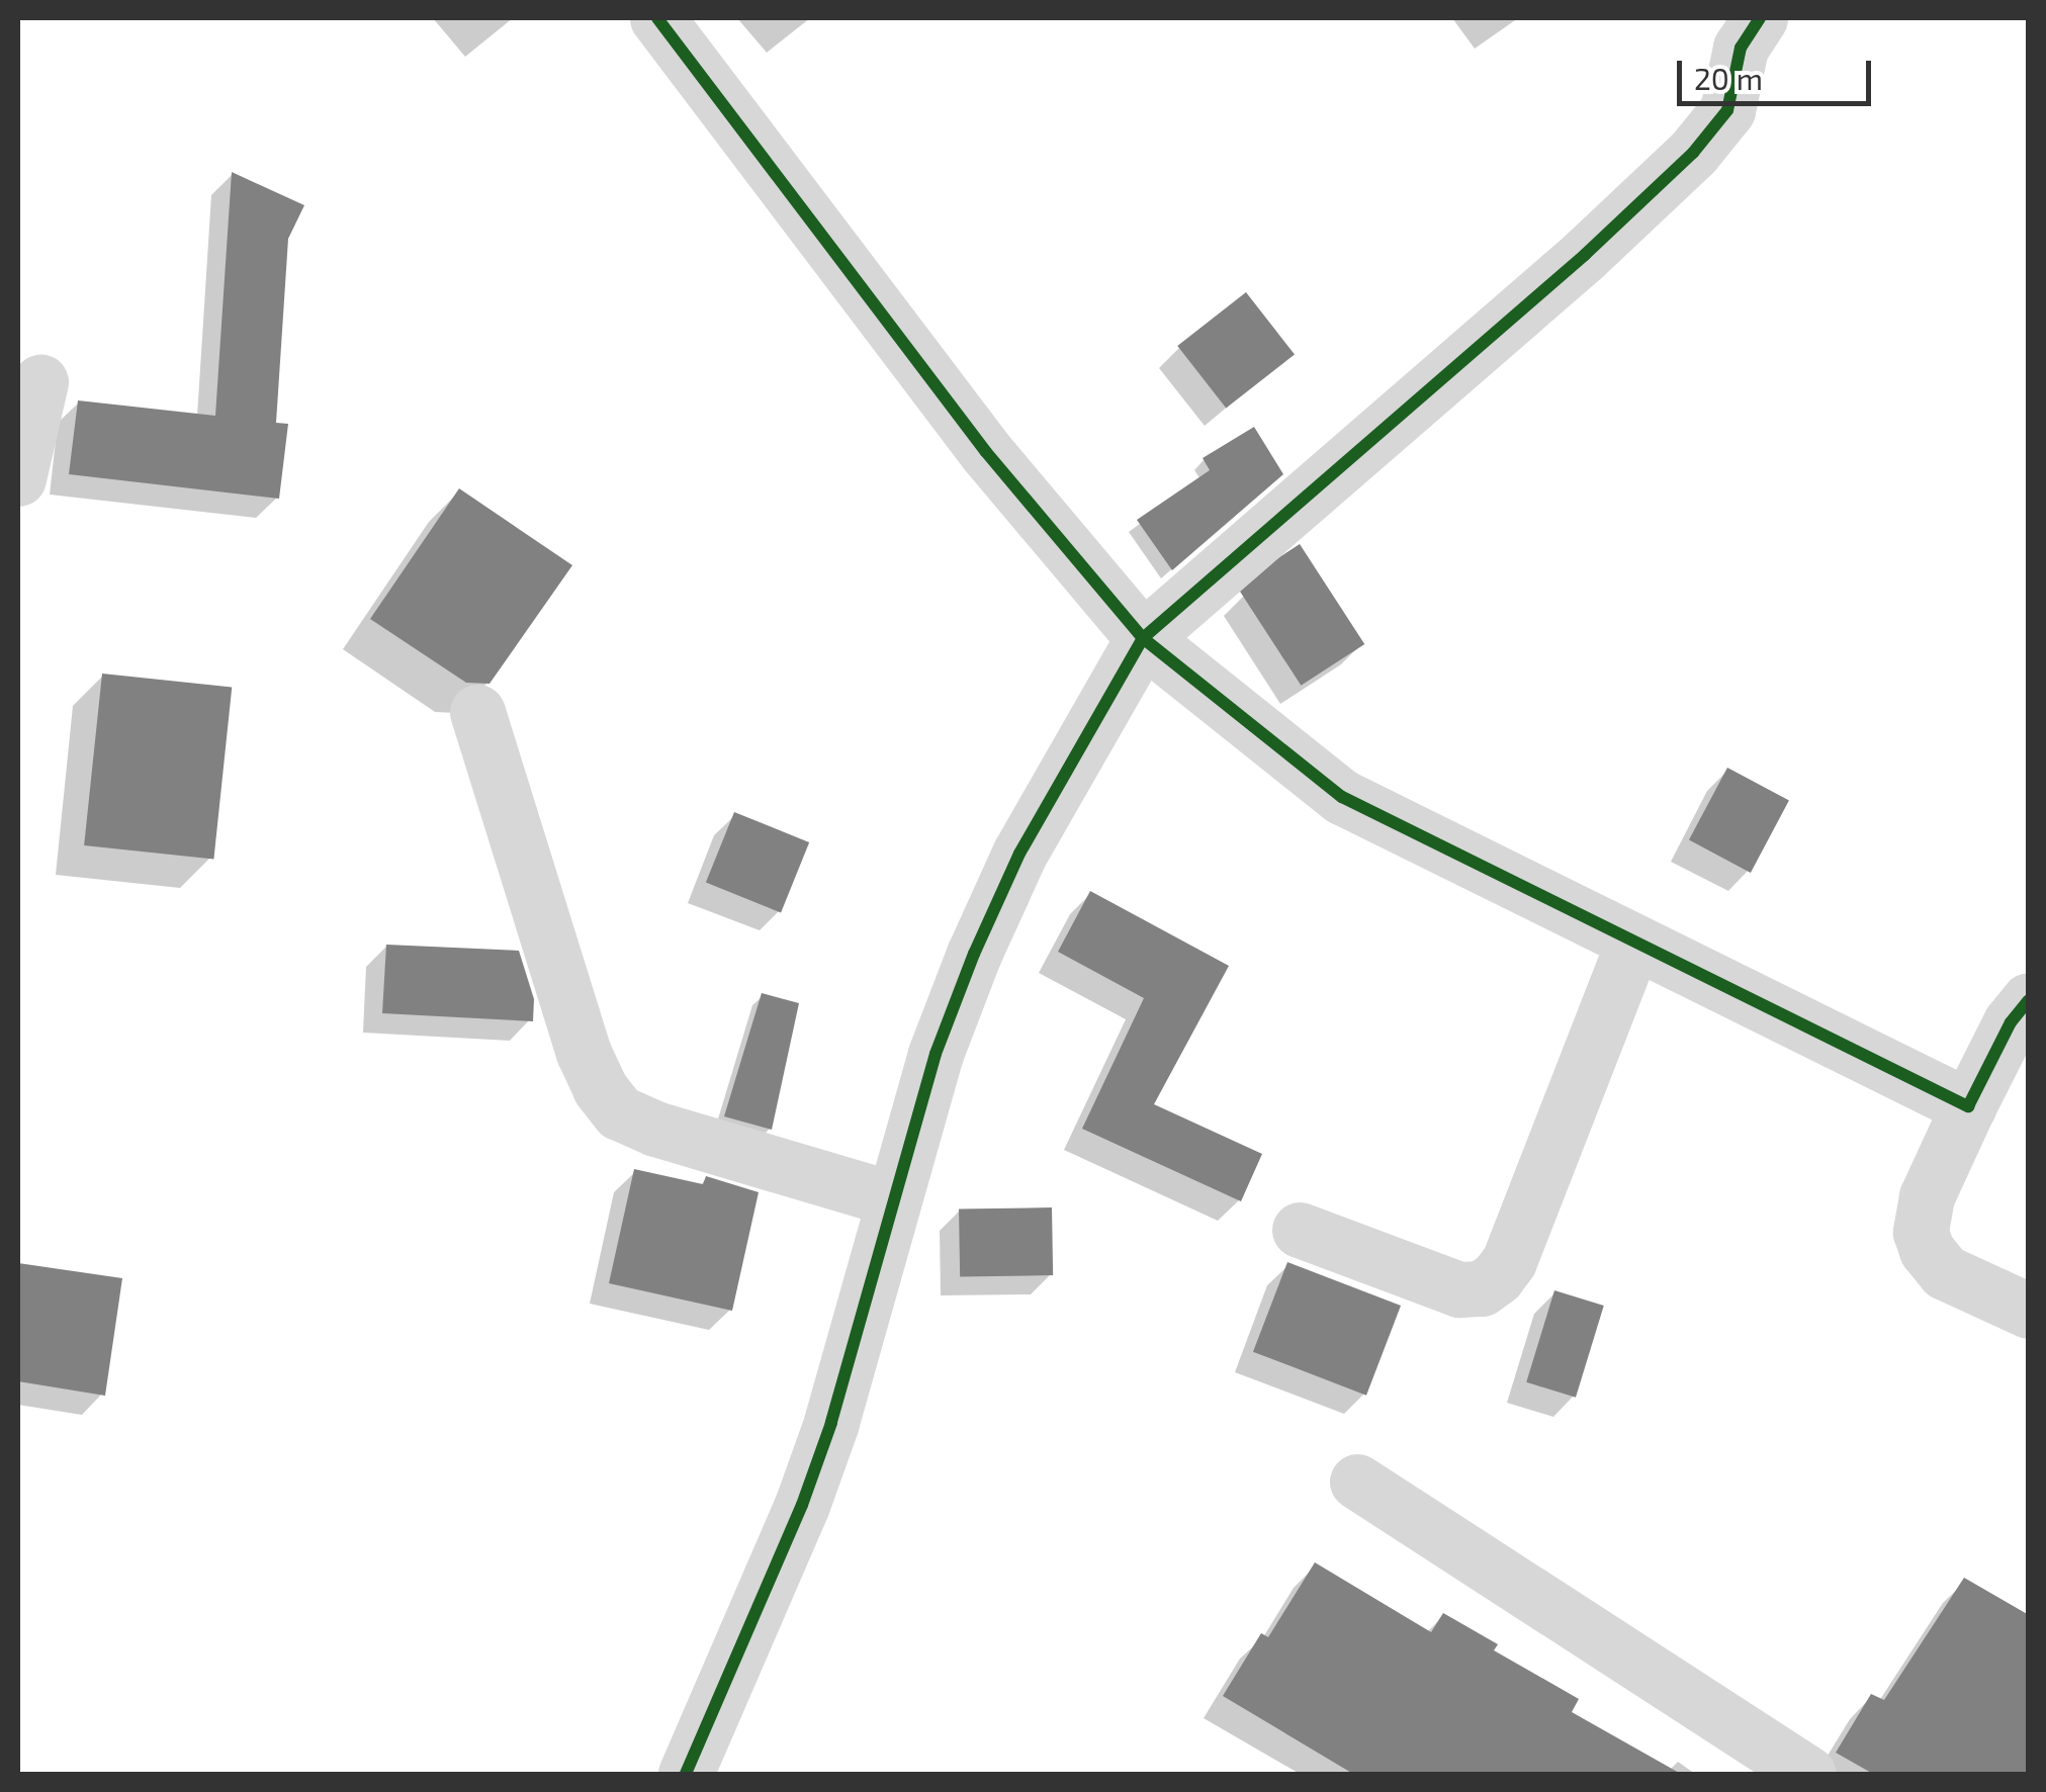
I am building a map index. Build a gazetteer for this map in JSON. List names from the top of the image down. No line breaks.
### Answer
{"scale_bar":"20 m"}
